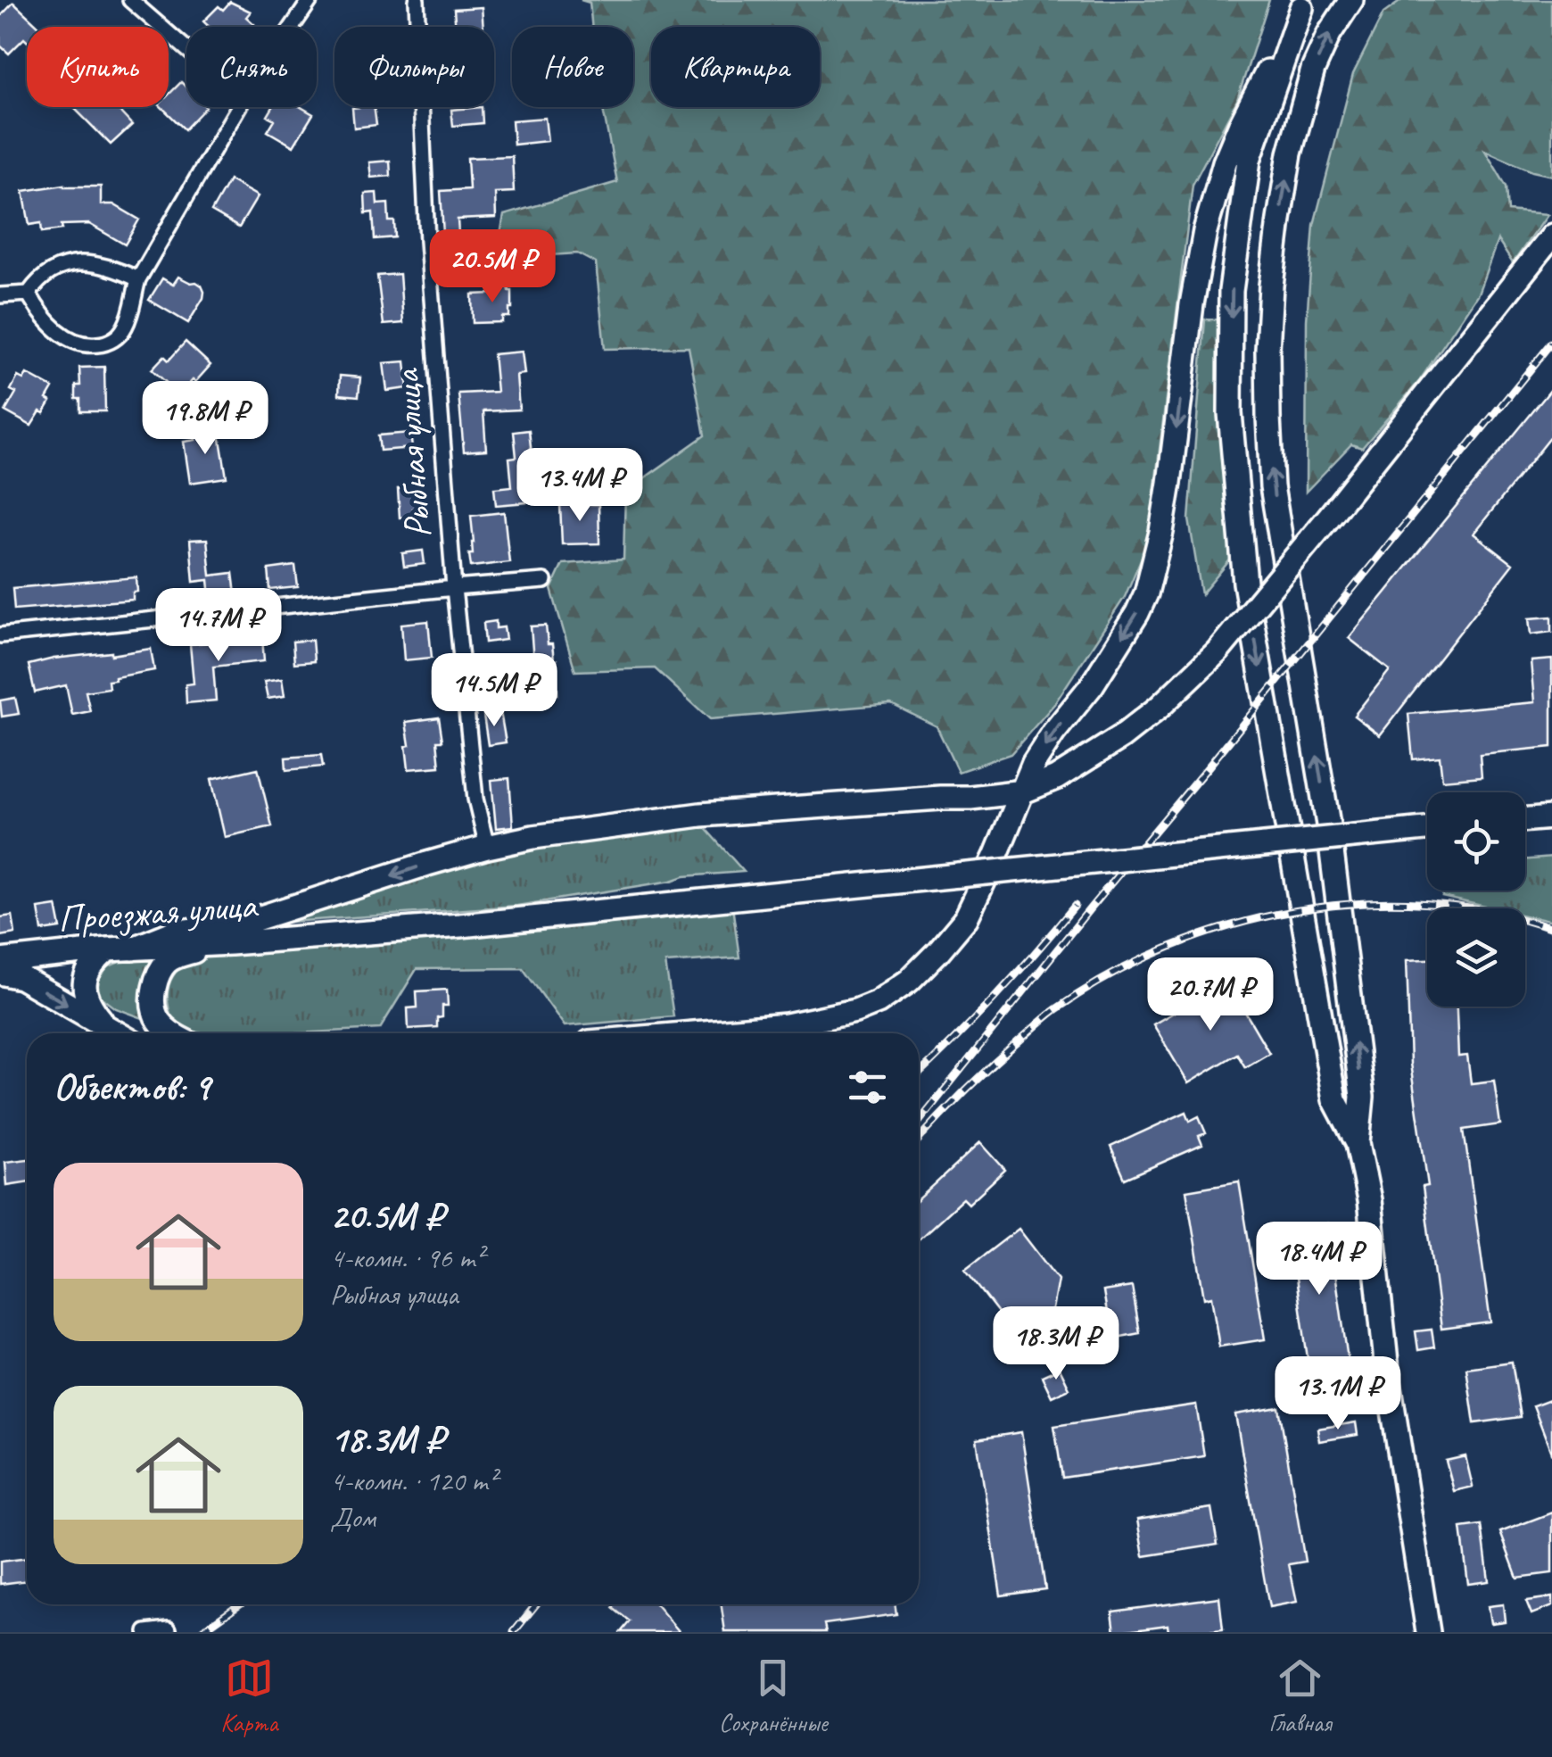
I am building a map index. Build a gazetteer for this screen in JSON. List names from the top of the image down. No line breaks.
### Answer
{"streets":{"main road":["Проезжая улица"],"street":["Рыбная улица"]},"page":{"chip":["Купить","Снять","Фильтры","Новое","Квартира"],"price":["20.5M ₽","19.8M ₽","13.4M ₽","14.7M ₽","14.5M ₽","20.7M ₽","18.4M ₽","18.3M ₽","13.1M ₽"],"heading":"Объектов: 9","list":[{"name":"20.5M ₽","note":"4-комн. · 96 m² · Рыбная улица"},{"name":"18.3M ₽","note":"4-комн. · 120 m² · Дом"}],"tabs":["Карта","Сохранённые","Главная"]}}
